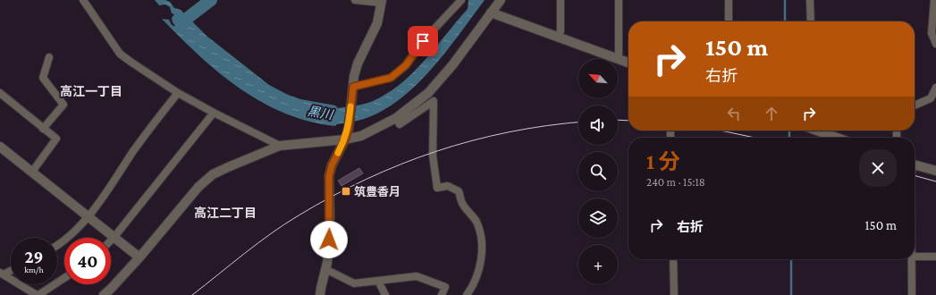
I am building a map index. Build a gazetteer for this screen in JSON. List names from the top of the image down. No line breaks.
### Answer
{"districts":["高江一丁目","高江二丁目"],"water":["黒川"],"places":{"transit":["筑豊香月"]},"north":"top left","page":{"turn":["150 m","右折"],"map_buttons":"+","heading":["1 分","240 m · 15:18"],"list":[{"name":"右折","value":"150 m"}],"speed":"29 km/h","limit":"40"}}
